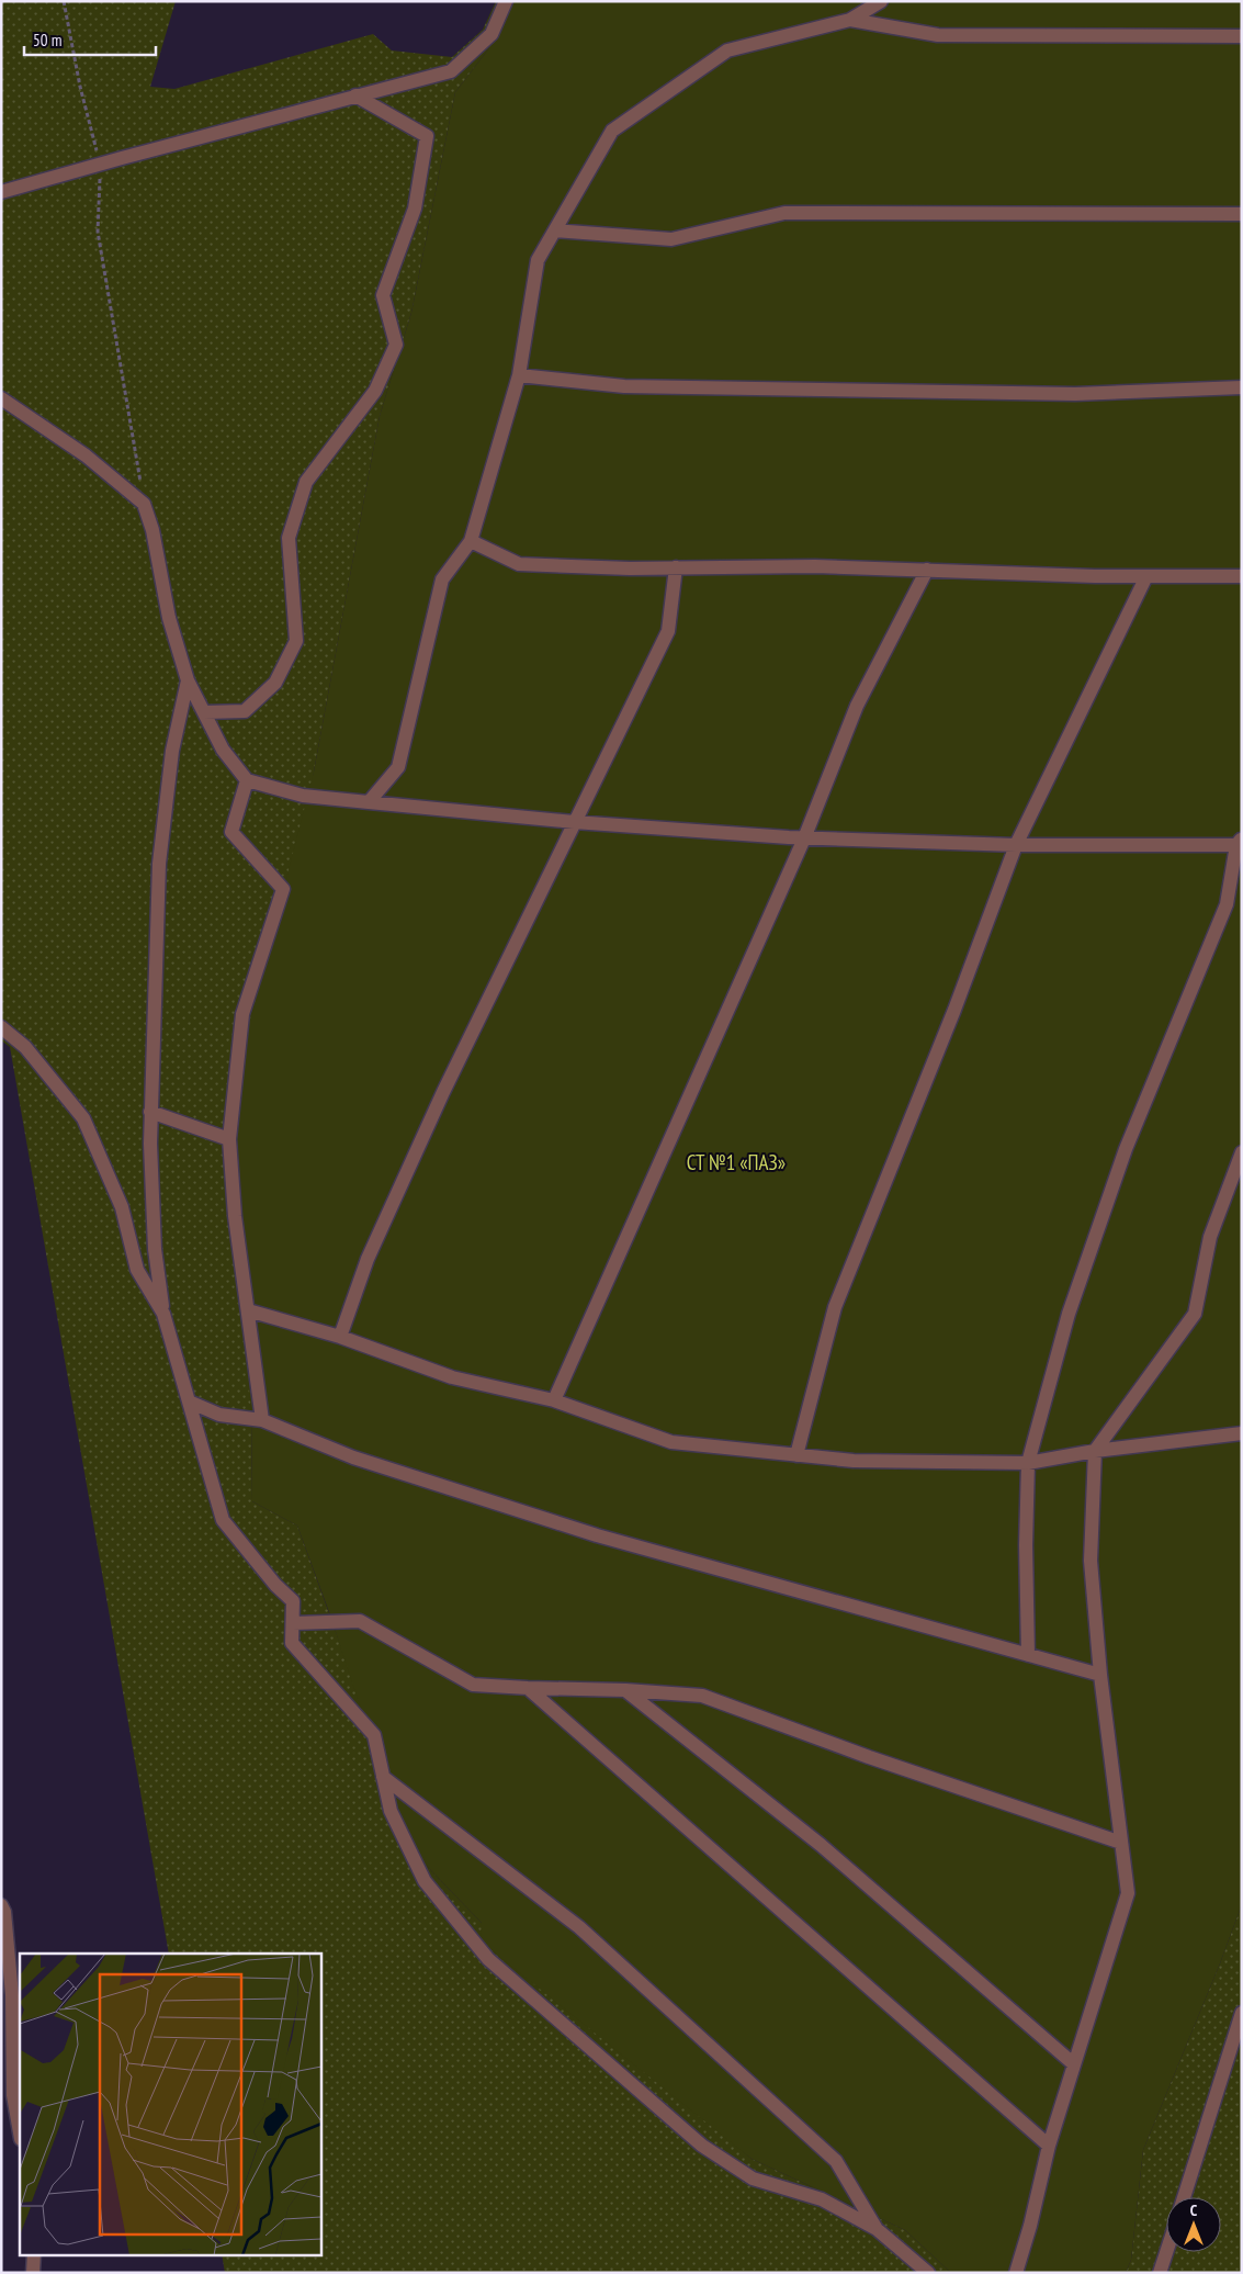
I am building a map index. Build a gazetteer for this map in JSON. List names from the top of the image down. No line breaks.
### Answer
{"parks":["СТ №1 «ПАЗ»"],"scale_bar":"50 m","north":"top"}
